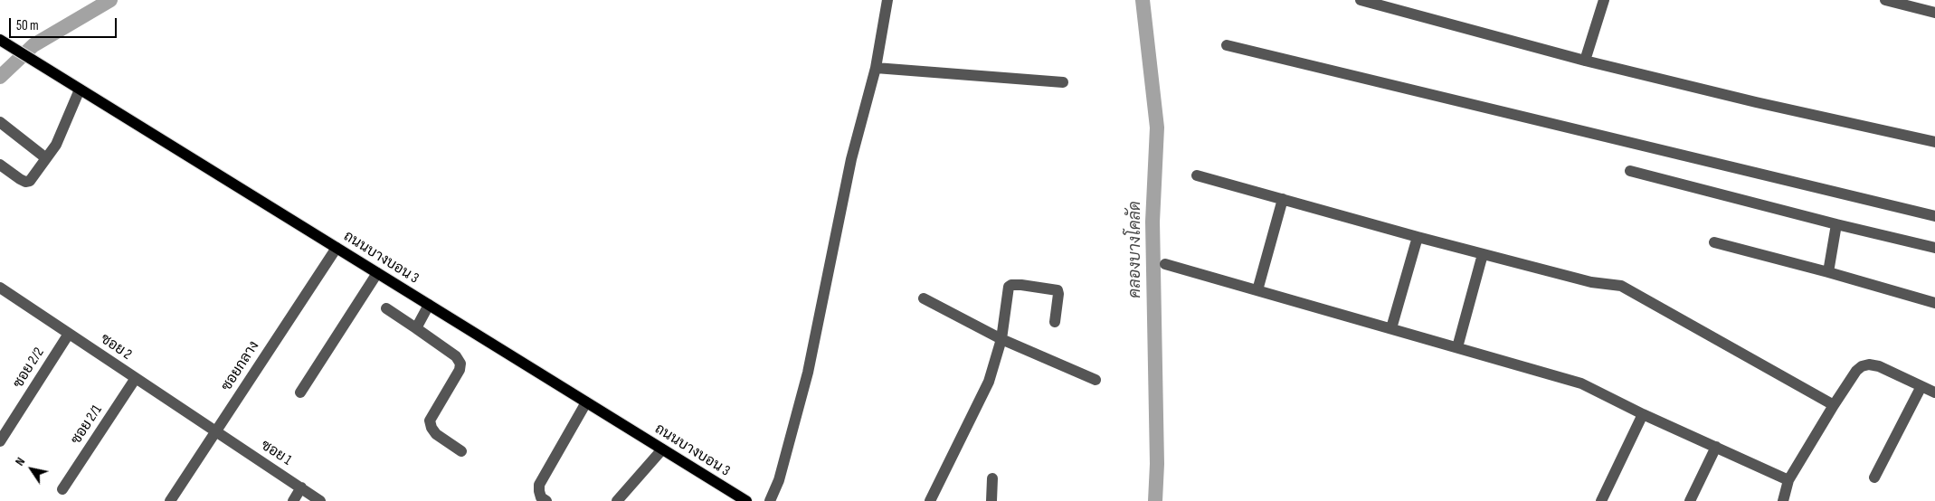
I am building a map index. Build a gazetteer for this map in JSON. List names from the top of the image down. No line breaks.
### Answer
{"streets":{"main road":["ถนนบางบอน 3"],"street":["ซอย 2","ซอยกลาง","ซอย 2/2","ซอย 2/1","ซอย 1"]},"crossings":[["ถนนบางบอน 3","ซอยกลาง"],["ซอย 2","ซอยกลาง"],["ซอย 2","ซอย 2/2"],["ซอย 2","ซอย 2/1"],["ซอย 2","ซอย 1"],["ซอยกลาง","ซอย 1"]],"water":["คลองบางโคลัด"],"scale_bar":"50 m","north":"top left"}
